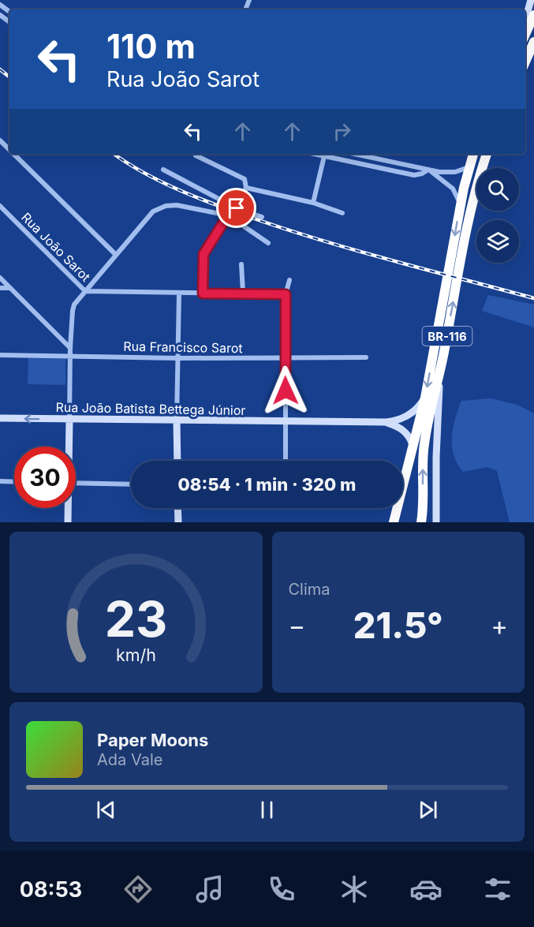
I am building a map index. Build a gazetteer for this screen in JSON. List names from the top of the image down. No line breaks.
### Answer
{"streets":{"highway":["BR-116"],"main road":["Rua João Batista Bettega Júnior"],"street":["Rua João Sarot","Rua Francisco Sarot"]},"crossings":[["BR-116","Rua João Batista Bettega Júnior"]],"page":{"turn":["110 m","Rua João Sarot"],"limit":"30","trip":"08:54 · 1 min · 320 m","tile":"Clima","heat":["−","21.5°","+"],"song":["Paper Moons","Ada Vale"],"tabs":"08:53","gauge":["23","km/h"]}}
